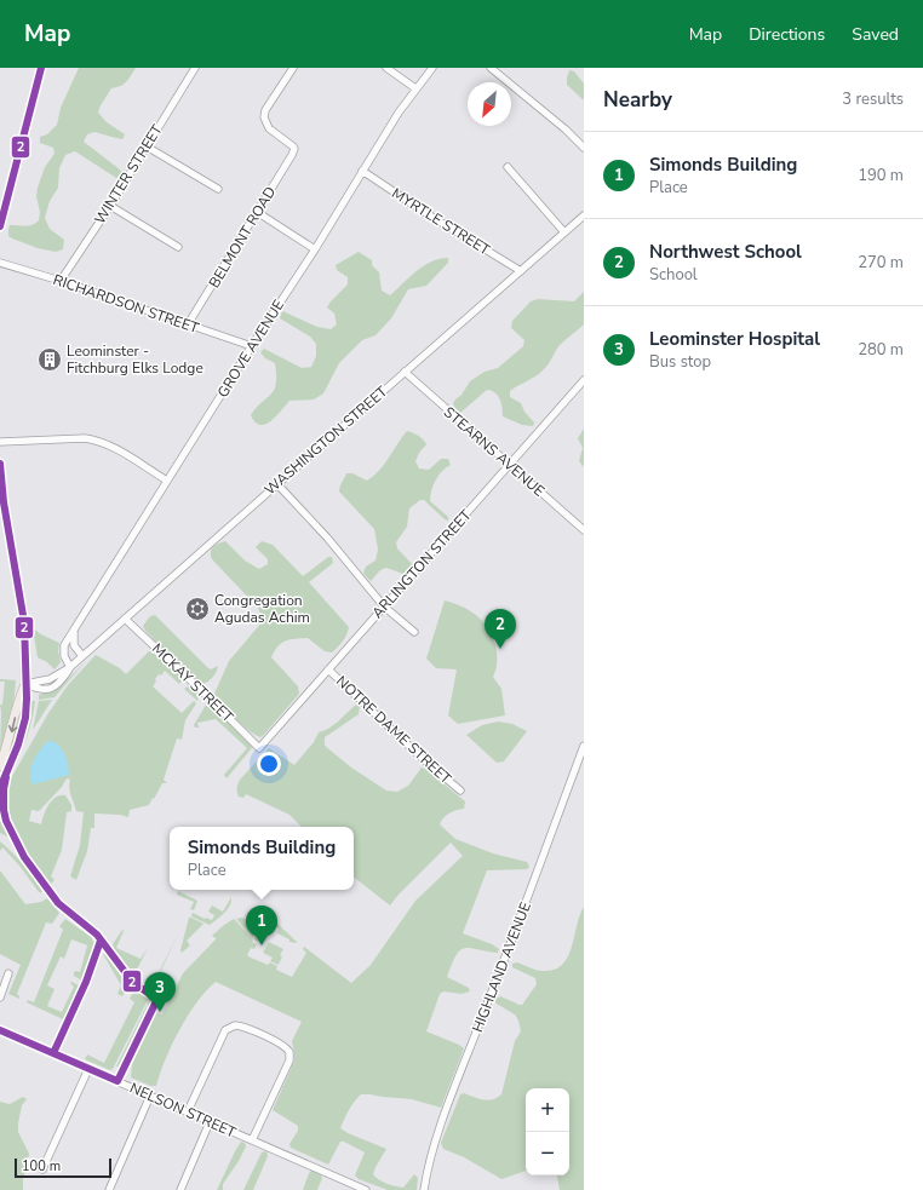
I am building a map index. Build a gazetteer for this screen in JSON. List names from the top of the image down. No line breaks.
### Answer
{"streets":{"street":["WINTER STREET","MYRTLE STREET","BELMONT ROAD","RICHARDSON STREET","GROVE AVENUE","WASHINGTON STREET","STEARNS AVENUE","ARLINGTON STREET","MCKAY STREET","NOTRE DAME STREET","HIGHLAND AVENUE","NELSON STREET"]},"crossings":[["WINTER STREET","RICHARDSON STREET"],["MYRTLE STREET","GROVE AVENUE"],["MYRTLE STREET","WASHINGTON STREET"],["BELMONT ROAD","RICHARDSON STREET"],["RICHARDSON STREET","GROVE AVENUE"],["GROVE AVENUE","WASHINGTON STREET"],["WASHINGTON STREET","STEARNS AVENUE"],["WASHINGTON STREET","MCKAY STREET"],["STEARNS AVENUE","ARLINGTON STREET"],["ARLINGTON STREET","MCKAY STREET"],["ARLINGTON STREET","NOTRE DAME STREET"]],"places":{"building":["Leominster - Fitchburg Elks Lodge"],"synagogue":["Congregation Agudas Achim"]},"lines":["transit line 2"],"scale_bar":"100 m","north":"bottom left","page":{"header":"Map","nav":["Map","Directions","Saved"],"heading":["Nearby","3 results"],"list":[{"mark":"1","name":"Simonds Building","note":"Place","value":"190 m"},{"mark":"2","name":"Northwest School","note":"School","value":"270 m"},{"mark":"3","name":"Leominster Hospital","note":"Bus stop","value":"280 m"}],"pins":["2","1","3"],"popup":["Simonds Building","Place"],"map_buttons":["+","−"],"scale":"100 m"}}
